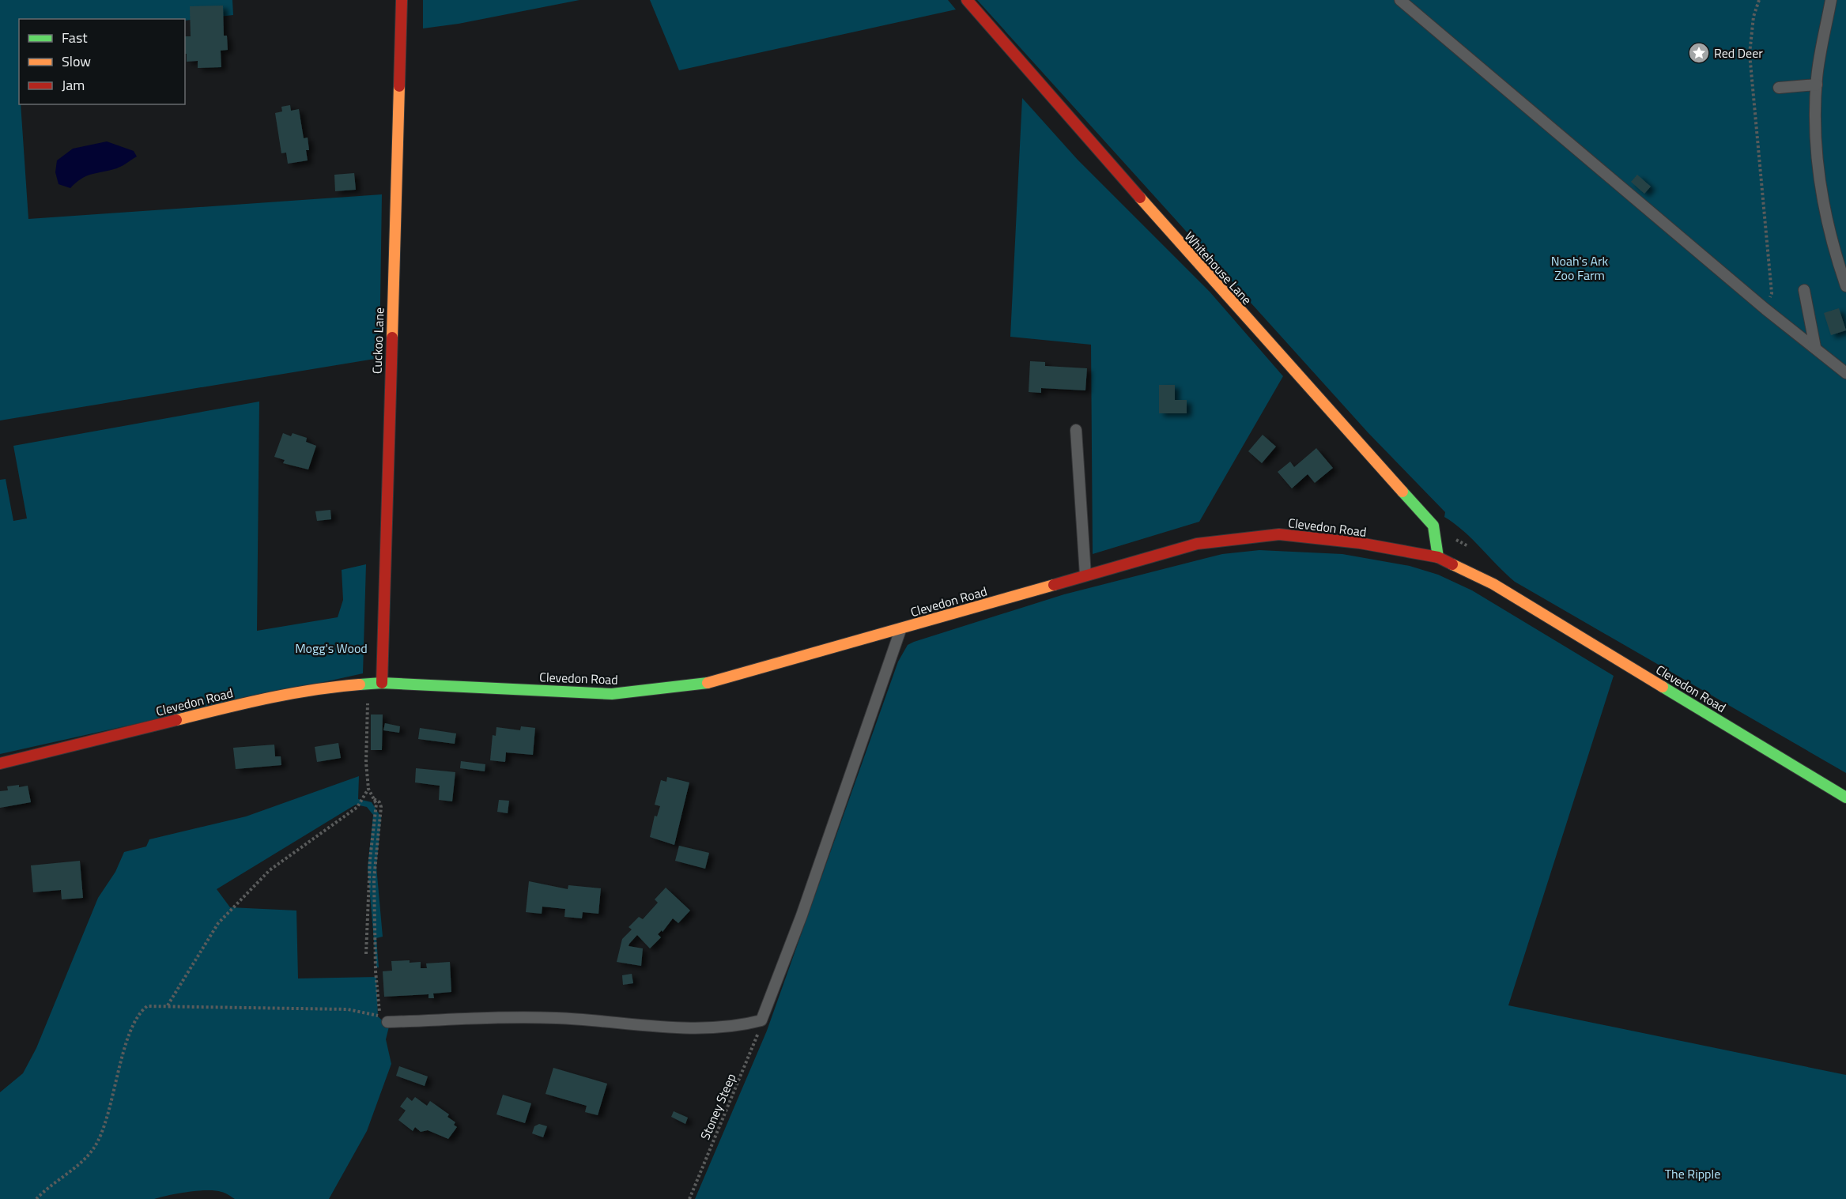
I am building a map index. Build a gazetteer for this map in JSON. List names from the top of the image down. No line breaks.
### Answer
{"streets":{"main road":["Whitehouse Lane","Cuckoo Lane","Clevedon Road"],"path":["Stoney Steep"]},"crossings":[["Whitehouse Lane","Clevedon Road"],["Cuckoo Lane","Clevedon Road"]],"parks":["Noah's Ark Zoo Farm","Mogg's Wood","The Ripple"],"places":{"place":["Red Deer"]},"legend":["Fast","Slow","Jam"]}
